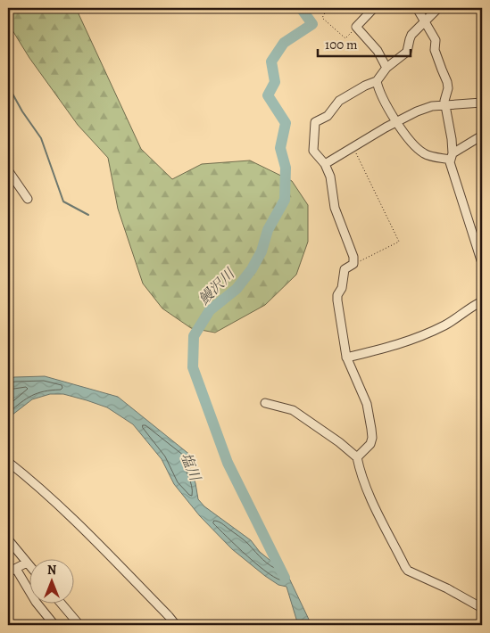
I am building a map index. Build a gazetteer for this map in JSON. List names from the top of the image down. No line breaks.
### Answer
{"water":["鰻沢川","塩川"],"scale_bar":"100 m","north":"top"}
